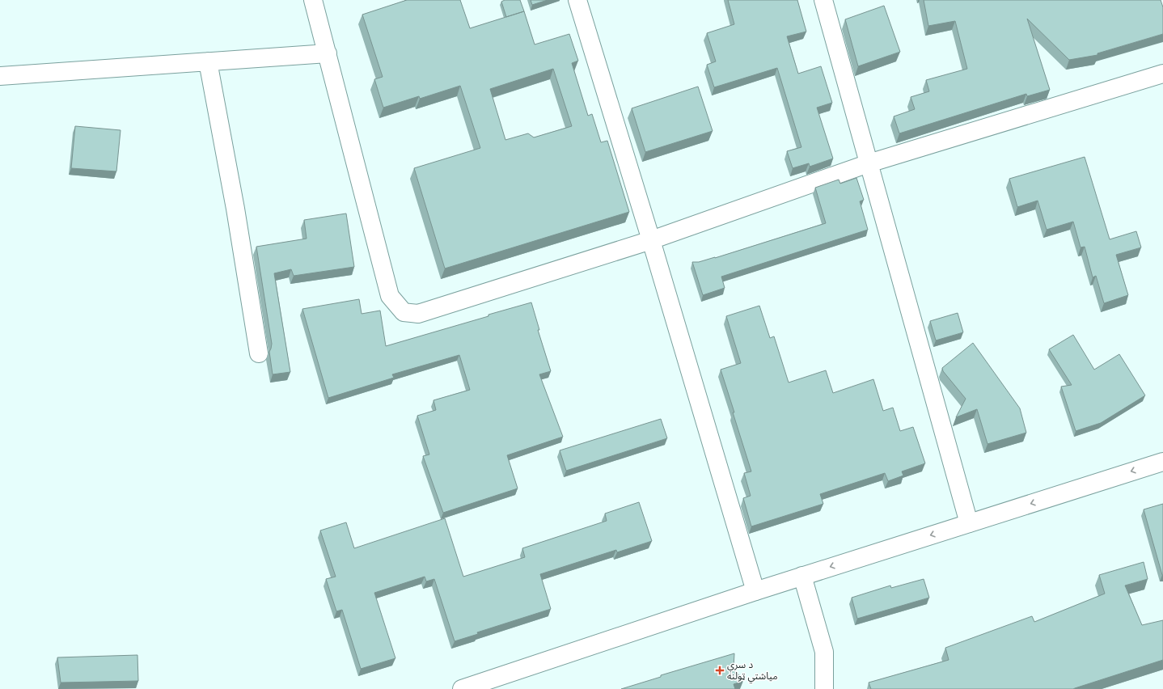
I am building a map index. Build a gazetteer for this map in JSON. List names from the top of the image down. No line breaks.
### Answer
{"places":{"health":["د سرې مياشتي ټولنه"]}}
